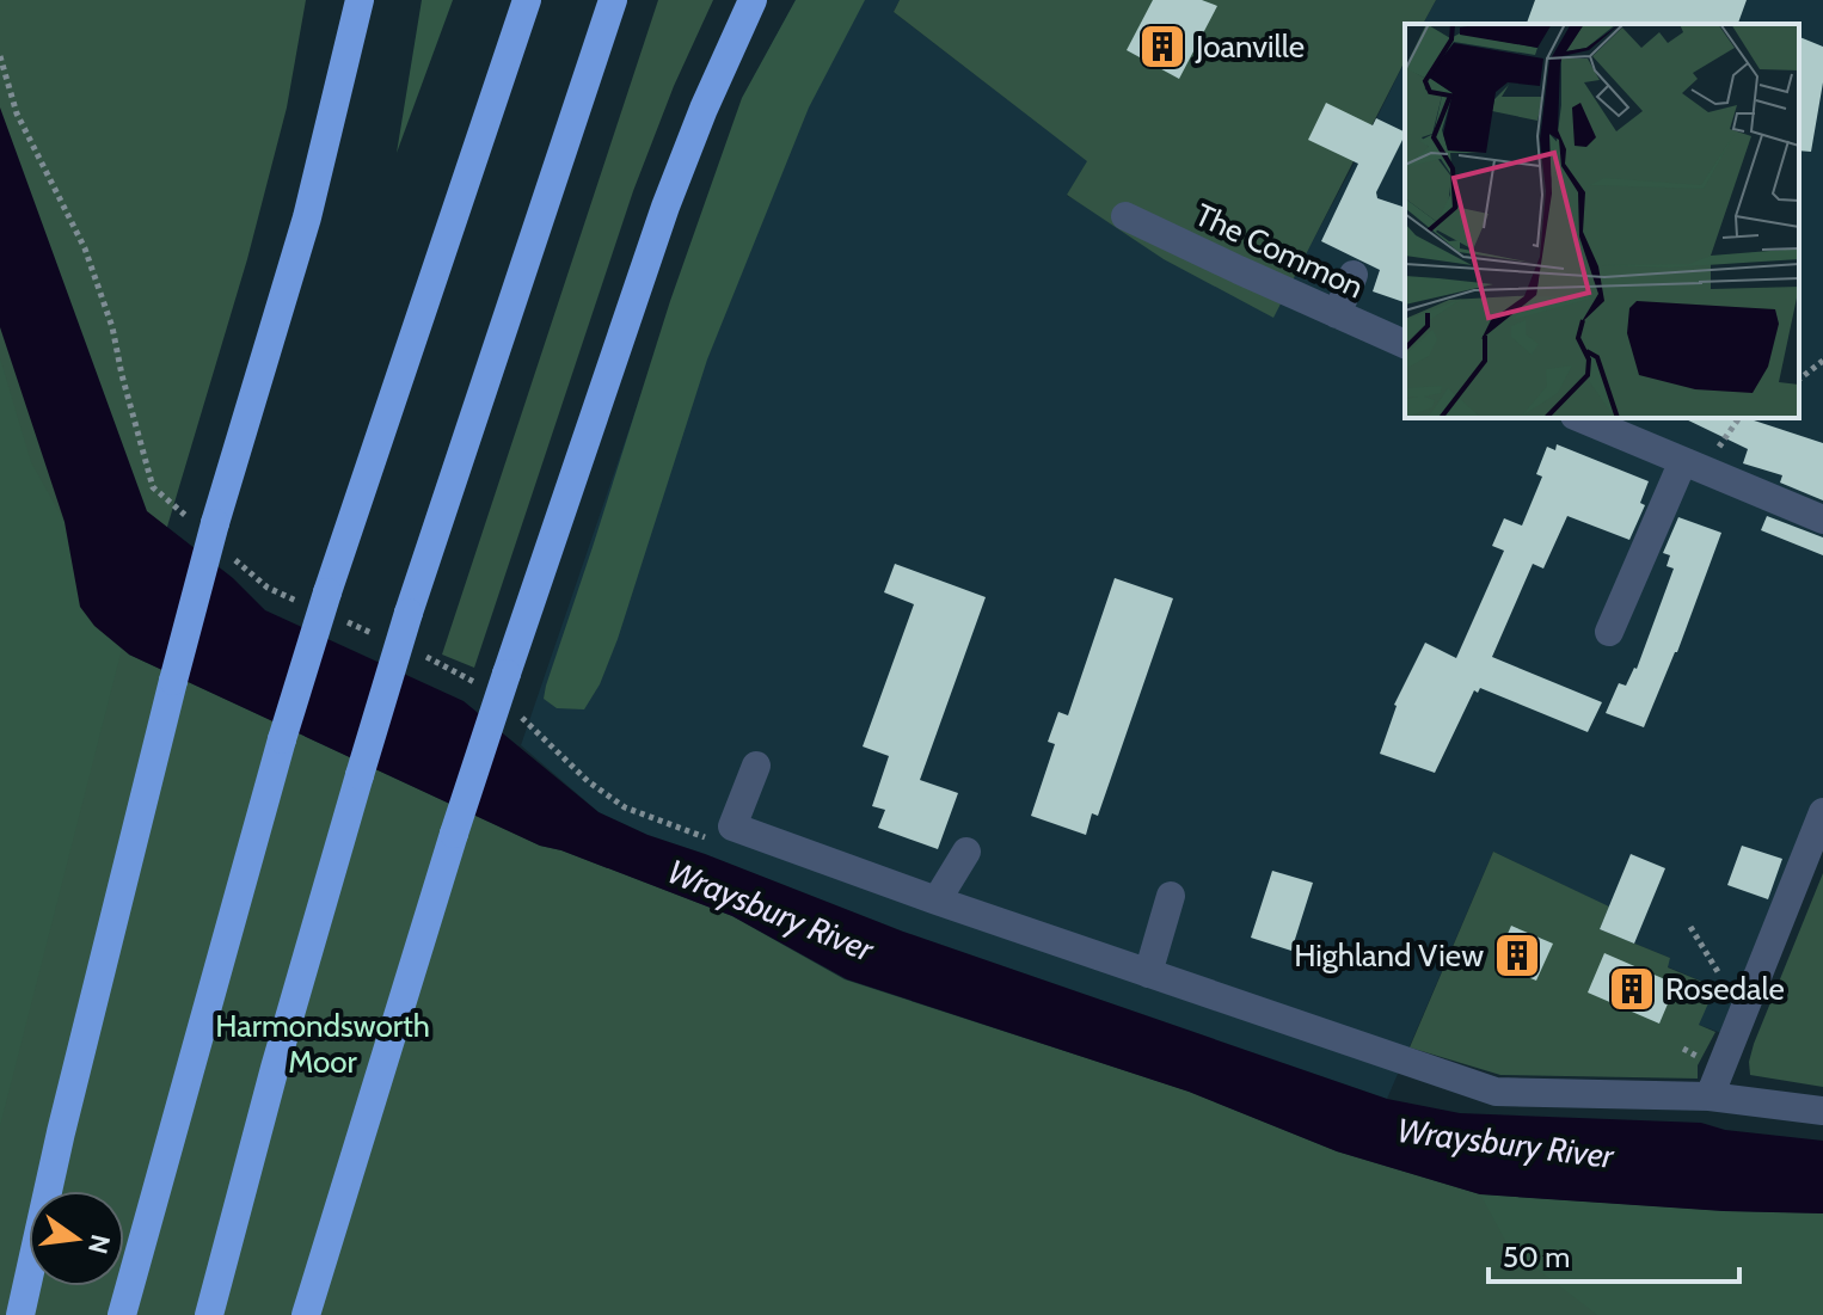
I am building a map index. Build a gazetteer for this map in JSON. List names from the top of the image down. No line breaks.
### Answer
{"streets":{"street":["The Common"]},"water":["Wraysbury River"],"parks":["Harmondsworth Moor"],"places":{"building":["Joanville","Highland View","Rosedale"]},"scale_bar":"50 m","north":"right"}
